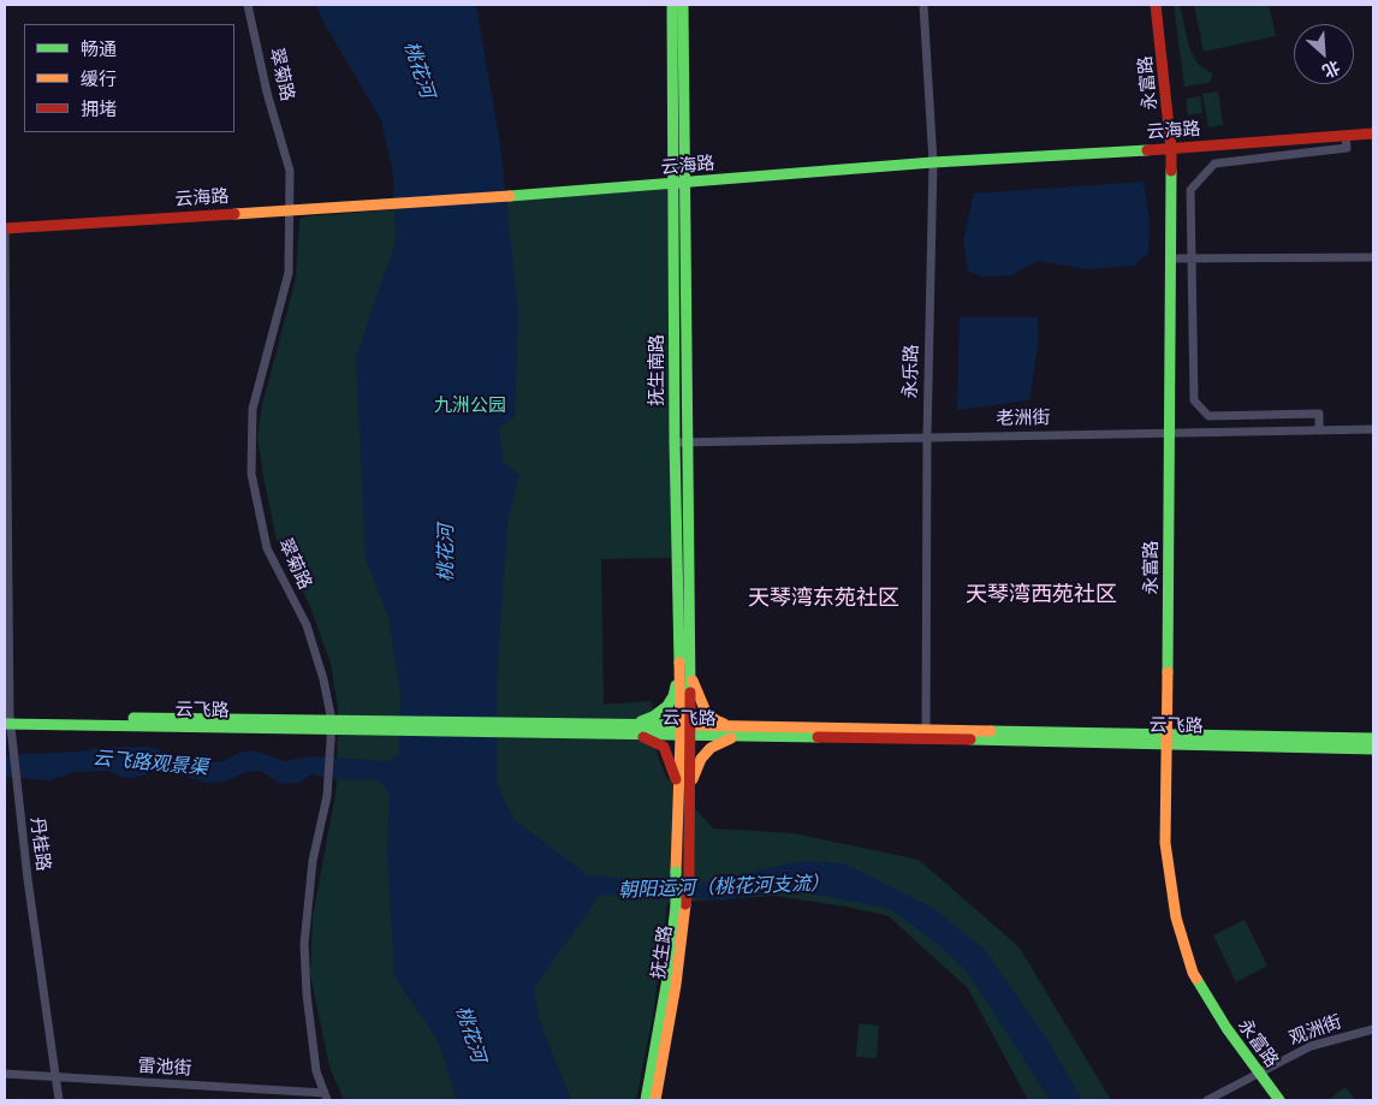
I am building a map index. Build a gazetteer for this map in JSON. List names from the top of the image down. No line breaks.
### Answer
{"streets":{"main road":["永富路","云海路","抚生南路","云飞路","抚生路"],"street":["翠菊路","永乐路","老洲街","丹桂路","观洲街","雷池街"]},"crossings":[["翠菊路","云海路"],["翠菊路","云飞路"],["翠菊路","雷池街"],["永富路","云海路"],["永富路","老洲街"],["永富路","云飞路"],["永富路","观洲街"],["云海路","抚生南路"],["云海路","永乐路"],["云海路","丹桂路"],["抚生南路","老洲街"],["抚生南路","云飞路"],["抚生南路","抚生路"],["永乐路","老洲街"],["永乐路","云飞路"],["云飞路","丹桂路"],["云飞路","抚生路"],["丹桂路","雷池街"]],"districts":["天琴湾西苑社区","天琴湾东苑社区"],"water":["桃花河","云飞路观景渠","朝阳运河（桃花河支流）"],"parks":["九洲公园"],"legend":["畅通","缓行","拥堵"],"north":"bottom right"}
